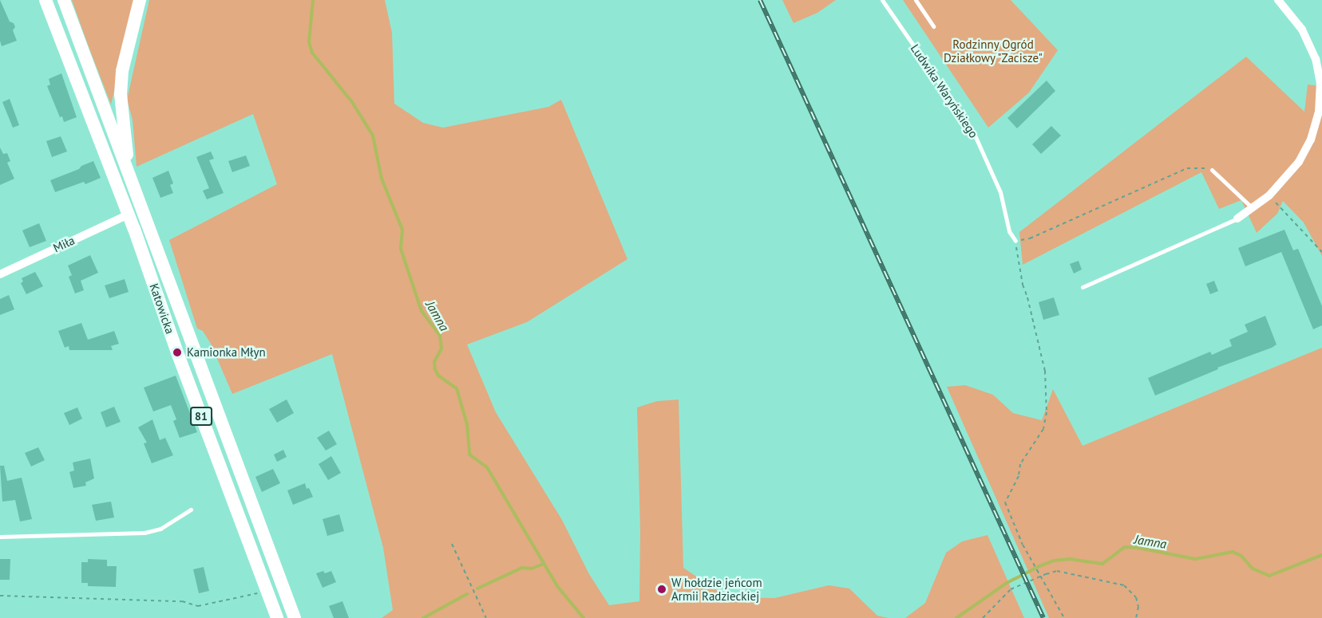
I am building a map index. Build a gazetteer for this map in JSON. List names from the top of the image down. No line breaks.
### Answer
{"streets":{"main road":["Katowicka","81"],"street":["Miła"],"lane":["Ludwika Waryńskiego"]},"crossings":[["Miła","Katowicka"]],"water":["Jamna"],"parks":["Rodzinny Ogród Działkowy \"Zacisze\""],"places":["Kamionka Młyn","W hołdzie jeńcom Armii Radzieckiej"]}
